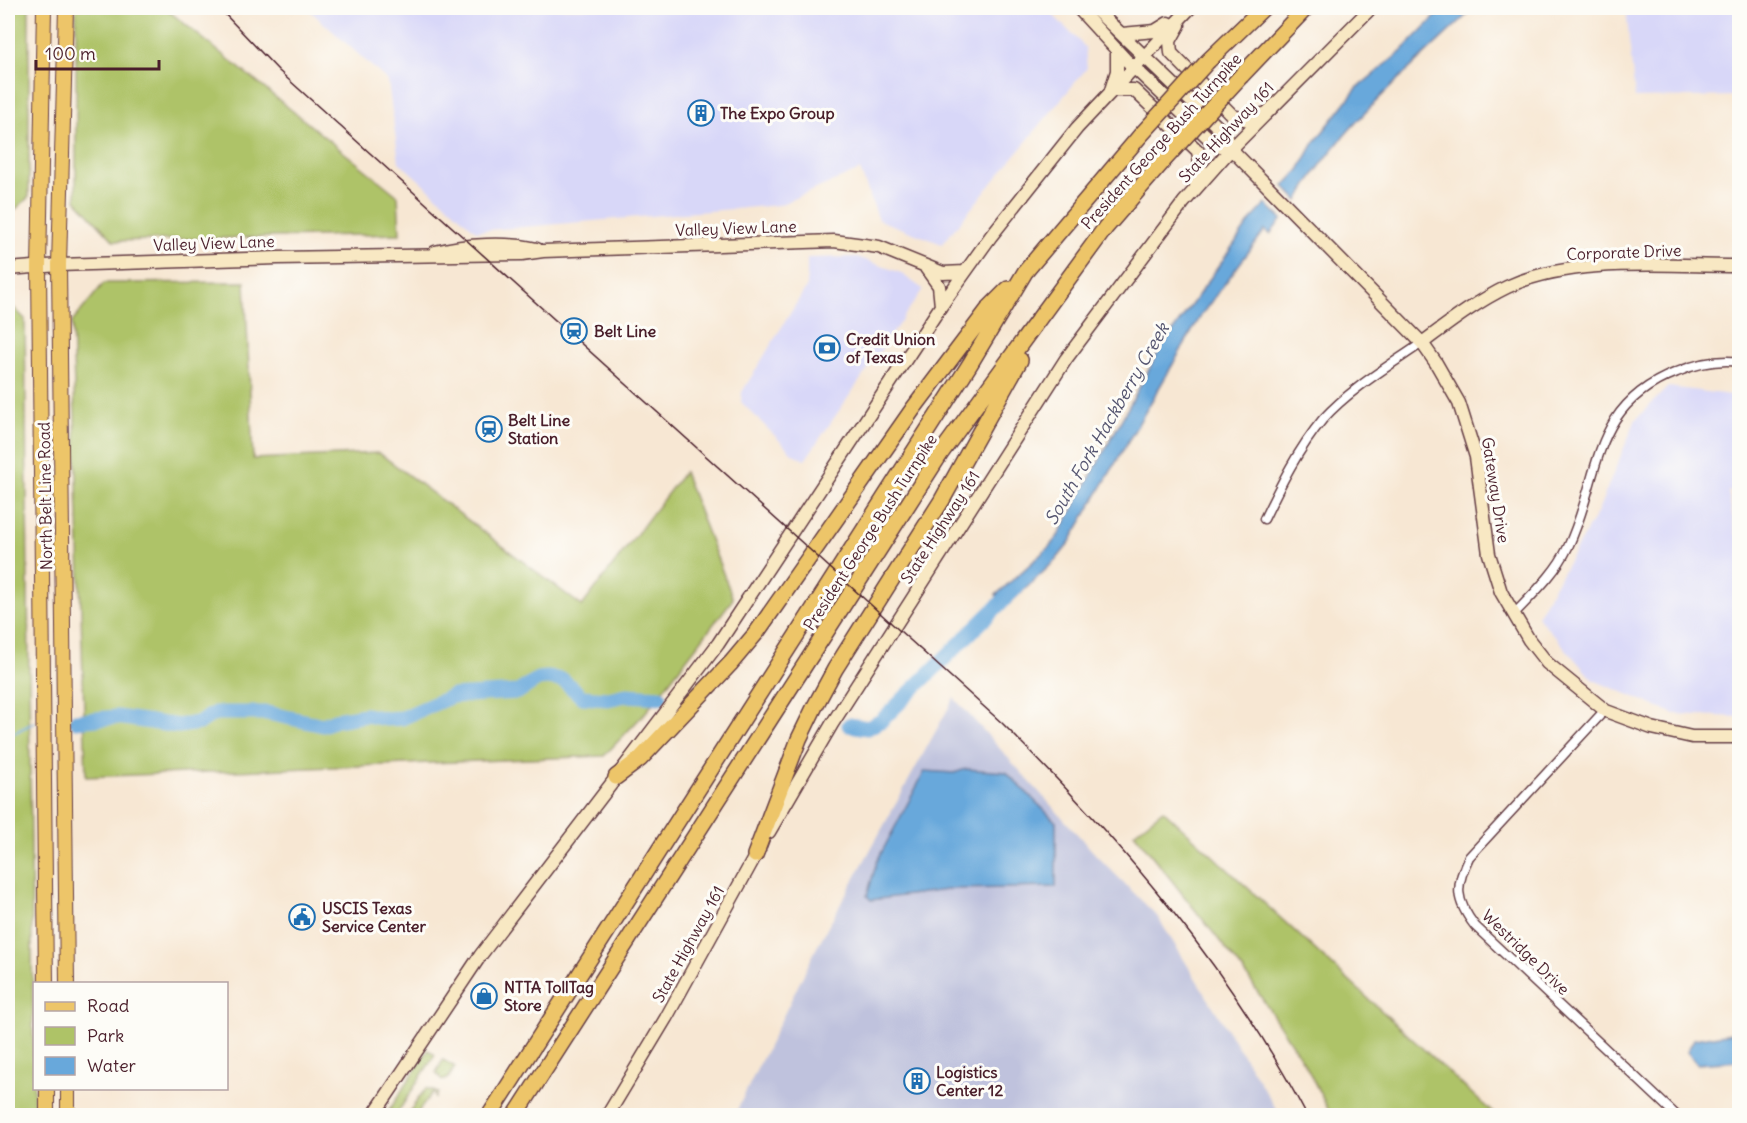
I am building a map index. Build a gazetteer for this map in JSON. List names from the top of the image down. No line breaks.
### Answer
{"streets":{"highway":["President George Bush Turnpike"],"main road":["State Highway 161","Valley View Lane","Corporate Drive","Gateway Drive","North Belt Line Road"],"street":["Westridge Drive"]},"crossings":[["State Highway 161","Gateway Drive"],["Valley View Lane","North Belt Line Road"],["Corporate Drive","Gateway Drive"],["Gateway Drive","Westridge Drive"]],"water":["South Fork Hackberry Creek"],"places":{"building":["The Expo Group","Logistics Center 12"],"station":["Belt Line","Belt Line Station"],"bank":["Credit Union of Texas"],"public building":["USCIS Texas Service Center"],"shop":["NTTA TollTag Store"]},"legend":["Road","Park","Water"],"scale_bar":"100 m"}
